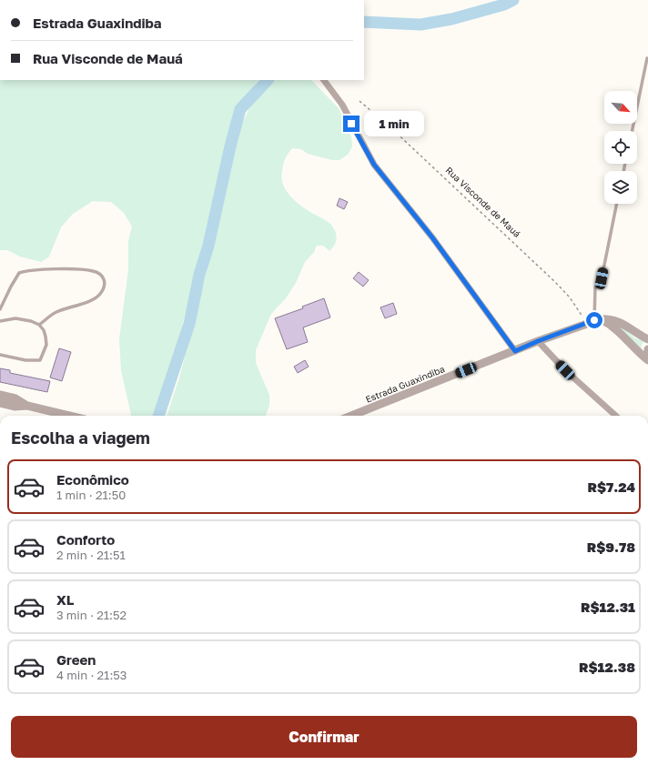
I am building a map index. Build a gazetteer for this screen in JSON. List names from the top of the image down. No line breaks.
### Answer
{"streets":{"street":["Estrada Guaxindiba"],"path":["Rua Visconde de Mauá"]},"crossings":[["Rua Visconde de Mauá","Estrada Guaxindiba"]],"north":"bottom right","page":{"banner":["Estrada Guaxindiba","Rua Visconde de Mauá"],"bubble":"1 min","heading":"Escolha a viagem","list":[{"name":"Econômico","note":"1 min · 21:50","value":"R$7.24"},{"name":"Conforto","note":"2 min · 21:51","value":"R$9.78"},{"name":"XL","note":"3 min · 21:52","value":"R$12.31"},{"name":"Green","note":"4 min · 21:53","value":"R$12.38"}],"buttons":"Confirmar"}}
